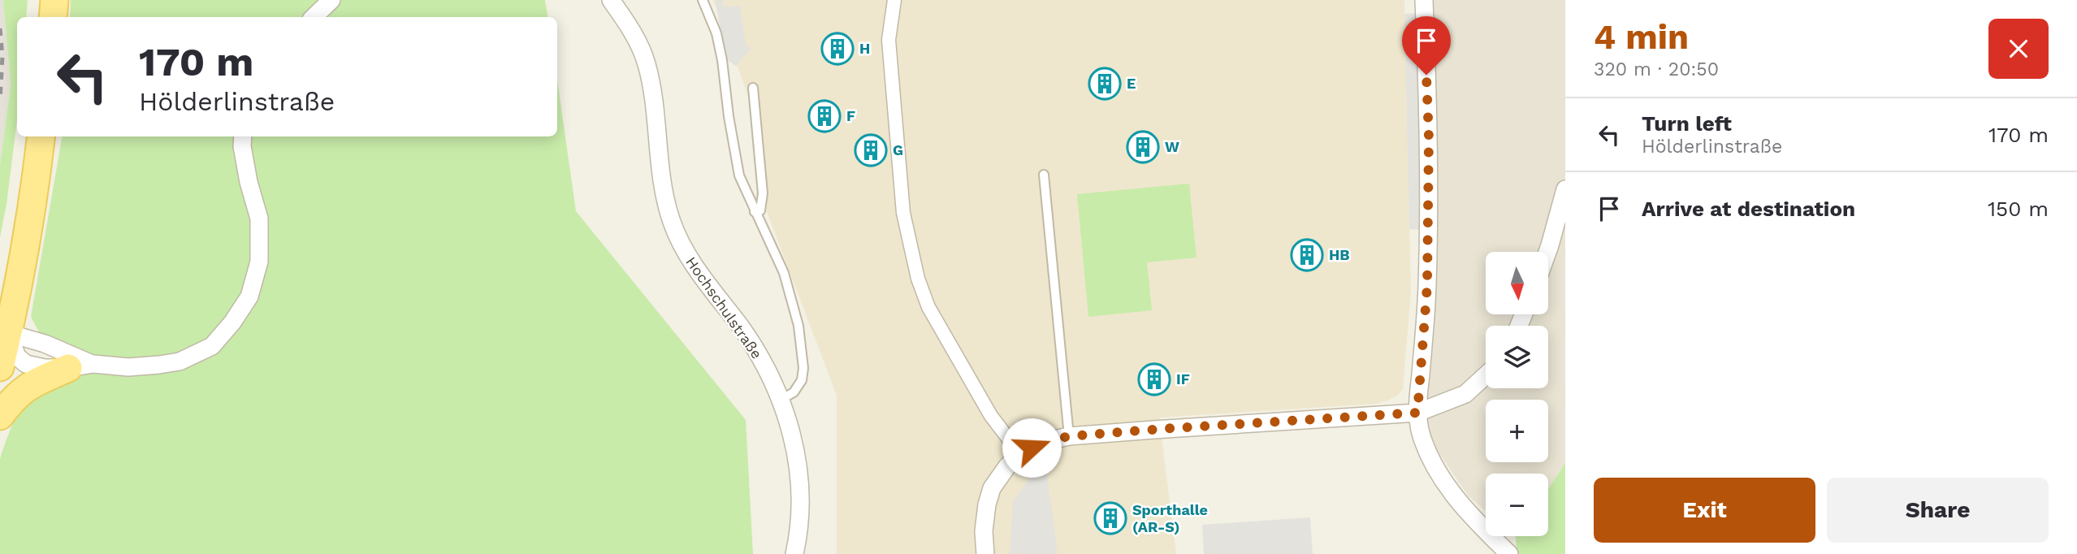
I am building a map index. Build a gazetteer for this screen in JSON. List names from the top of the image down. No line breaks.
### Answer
{"streets":{"street":["Hochschulstraße"]},"places":{"building":["H","E","F","W","G","HB","IF","Sporthalle (AR-S)"]},"north":"bottom","page":{"heading":["4 min","320 m · 20:50"],"turn":["170 m","Hölderlinstraße"],"list":[{"name":"Turn left","note":"Hölderlinstraße","value":"170 m"},{"name":"Arrive at destination","value":"150 m"}],"map_buttons":["+","−"],"buttons":["Exit","Share"]}}
